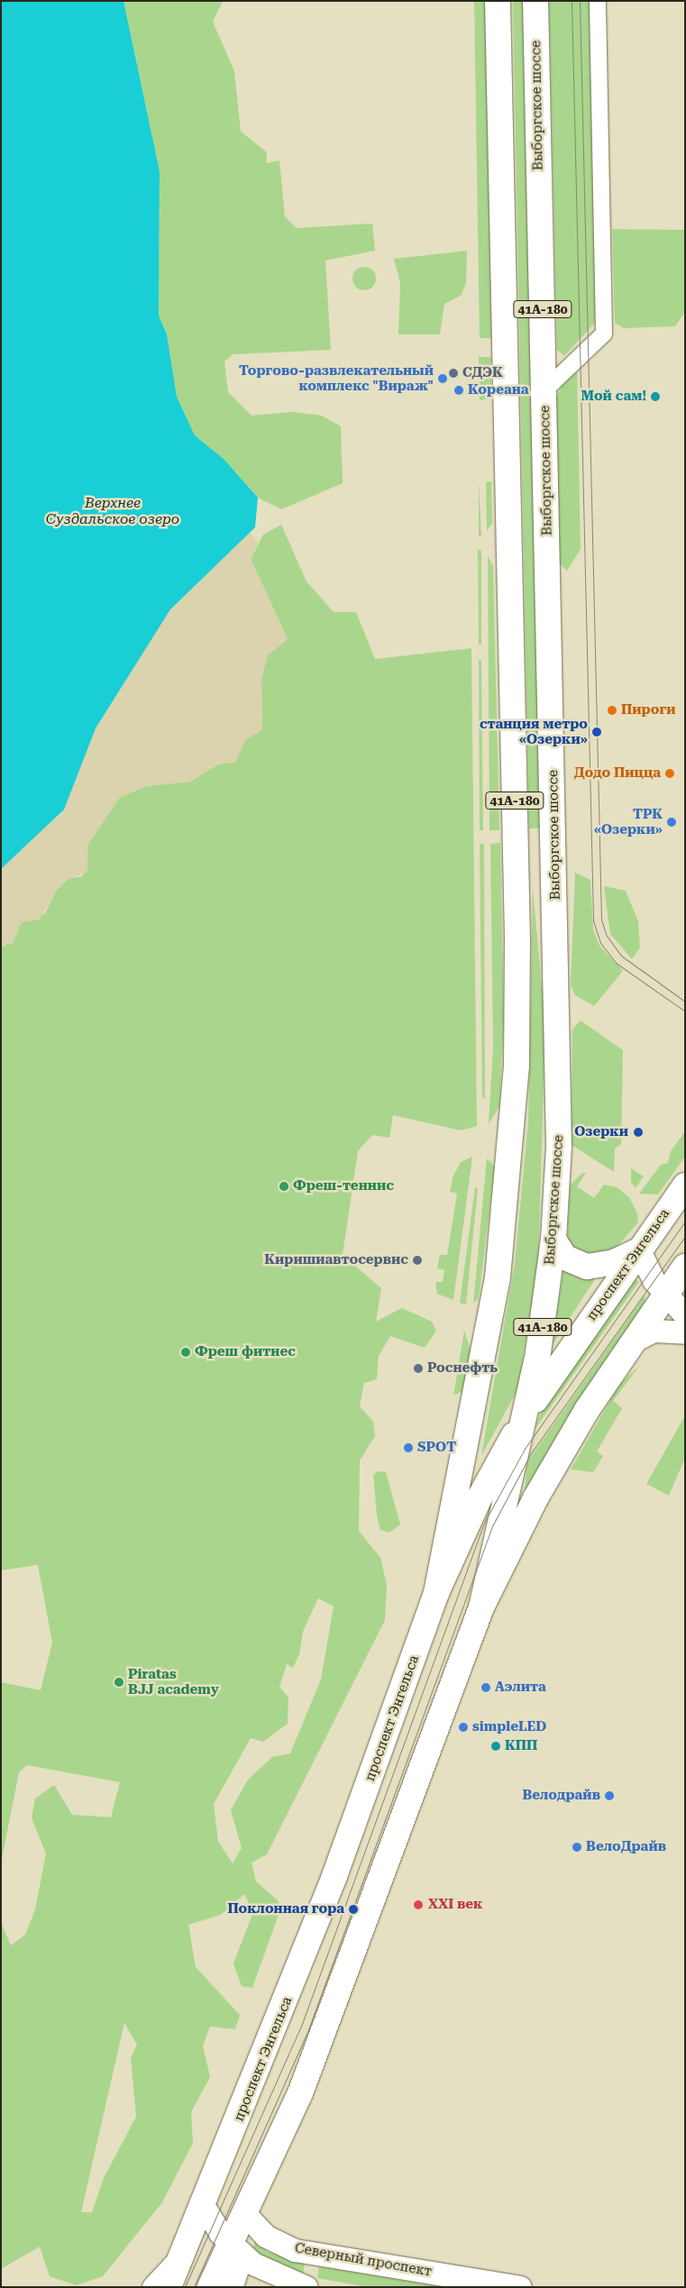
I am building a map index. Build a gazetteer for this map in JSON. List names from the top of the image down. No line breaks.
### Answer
{"streets":{"main road":["Выборгское шоссе","41А-180","проспект Энгельса","Северный проспект"]},"crossings":[["Выборгское шоссе","проспект Энгельса"],["41А-180","проспект Энгельса"]],"water":["Верхнее Суздальское озеро"],"places":["СДЭК","Торгово-развлекательный комплекс \"Вираж\"","Кореана","Мой сам!","Пироги","станция метро «Озерки»","Додо Пицца","ТРК «Озерки»","Озерки","Фреш-теннис","Киришиавтосервис","Фреш фитнес","Роснефть","SPOT","Piratas BJJ academy","Аэлита","simpleLED","КПП","Велодрайв","ВелоДрайв","XXI век","Поклонная гора"]}
